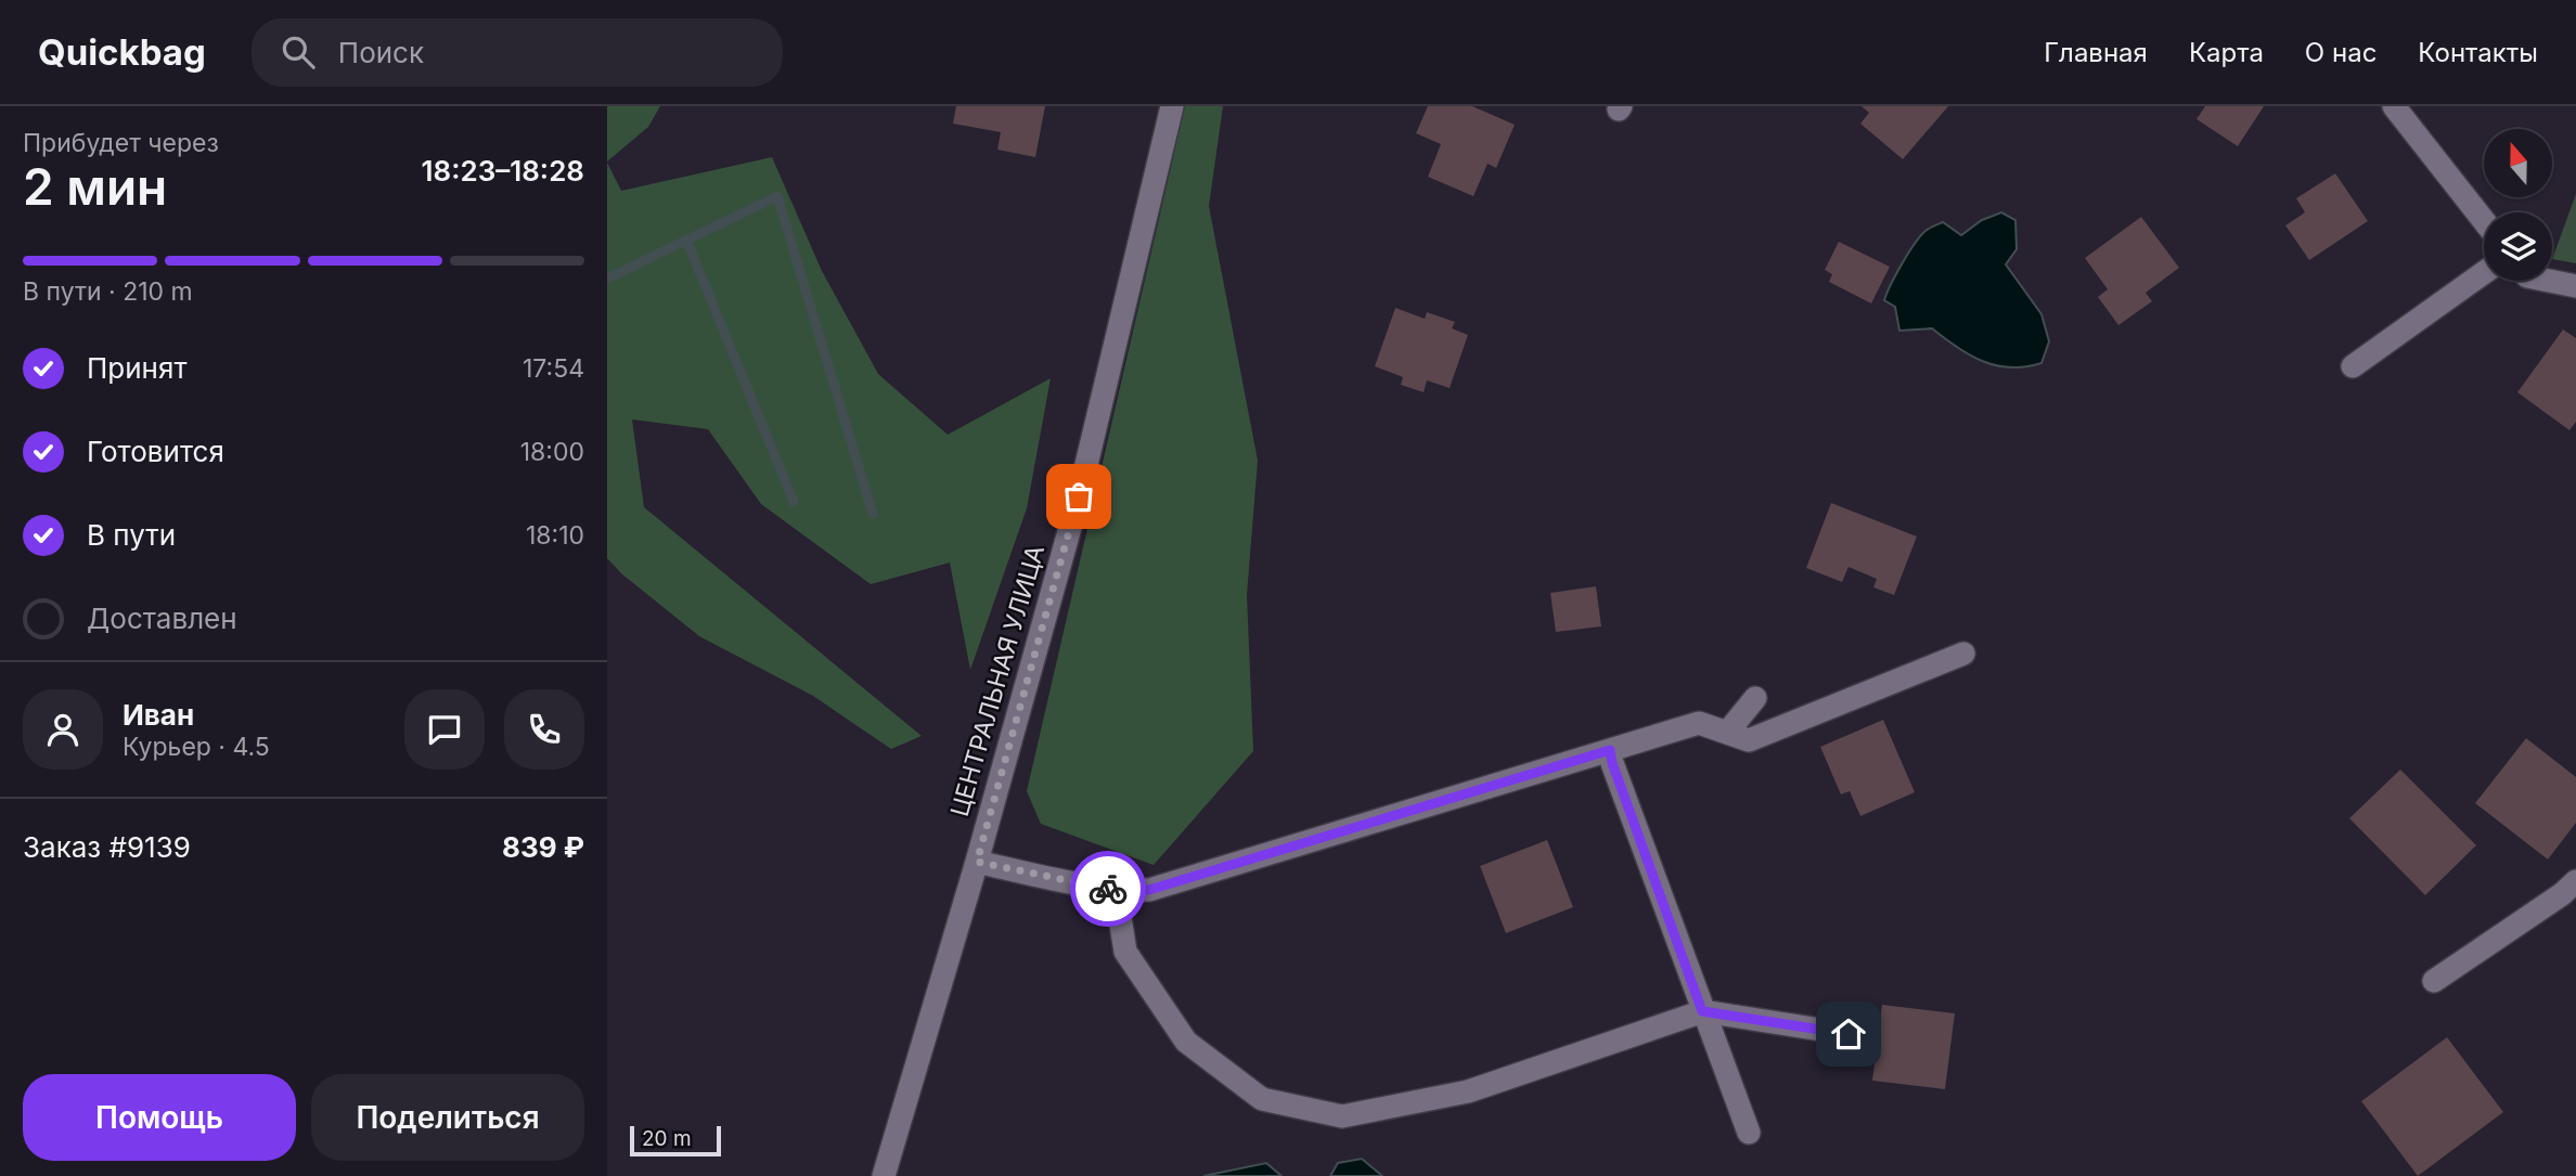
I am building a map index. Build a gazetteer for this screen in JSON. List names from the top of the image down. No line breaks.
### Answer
{"streets":{"street":["ЦЕНТРАЛЬНАЯ УЛИЦА"]},"scale_bar":"20 m","north":"top","page":{"header":"Quickbag","search":"Поиск","nav":["Главная","Карта","О нас","Контакты"],"heading":["2 мин","Прибудет через","18:23–18:28"],"panel":["Иван","Курьер · 4.5","Заказ #9139","839 ₽"],"bar":"В пути · 210 m","list":[["Принят","17:54"],["Готовится","18:00"],["В пути","18:10"],"Доставлен"],"buttons":["Помощь","Поделиться"],"scale":"20 m"}}
